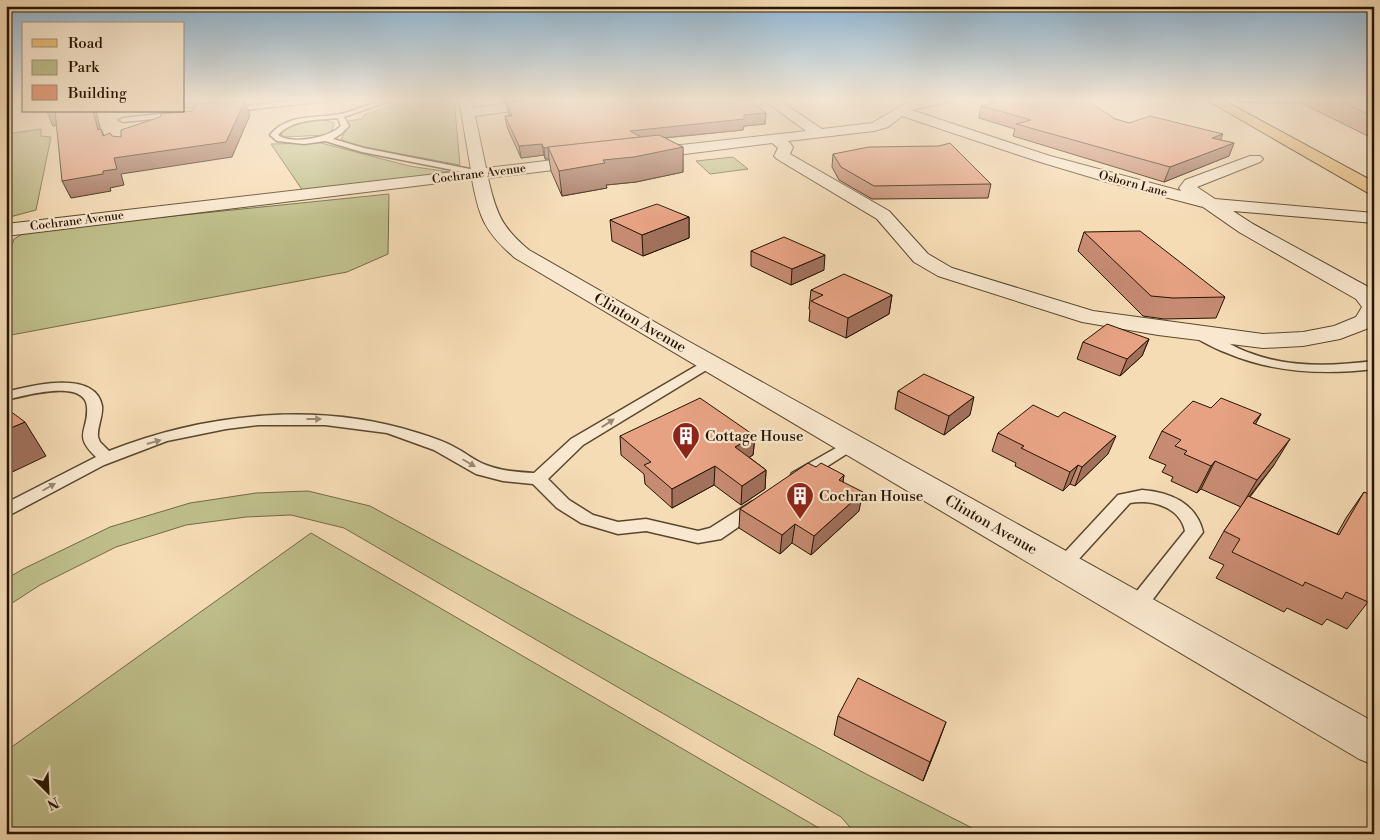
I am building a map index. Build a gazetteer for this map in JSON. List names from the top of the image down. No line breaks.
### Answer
{"streets":{"street":["Cochrane Avenue","Osborn Lane","Clinton Avenue"]},"crossings":[["Cochrane Avenue","Clinton Avenue"]],"places":{"building":["Cottage House","Cochran House"]},"legend":["Road","Park","Building"],"north":"bottom right"}
